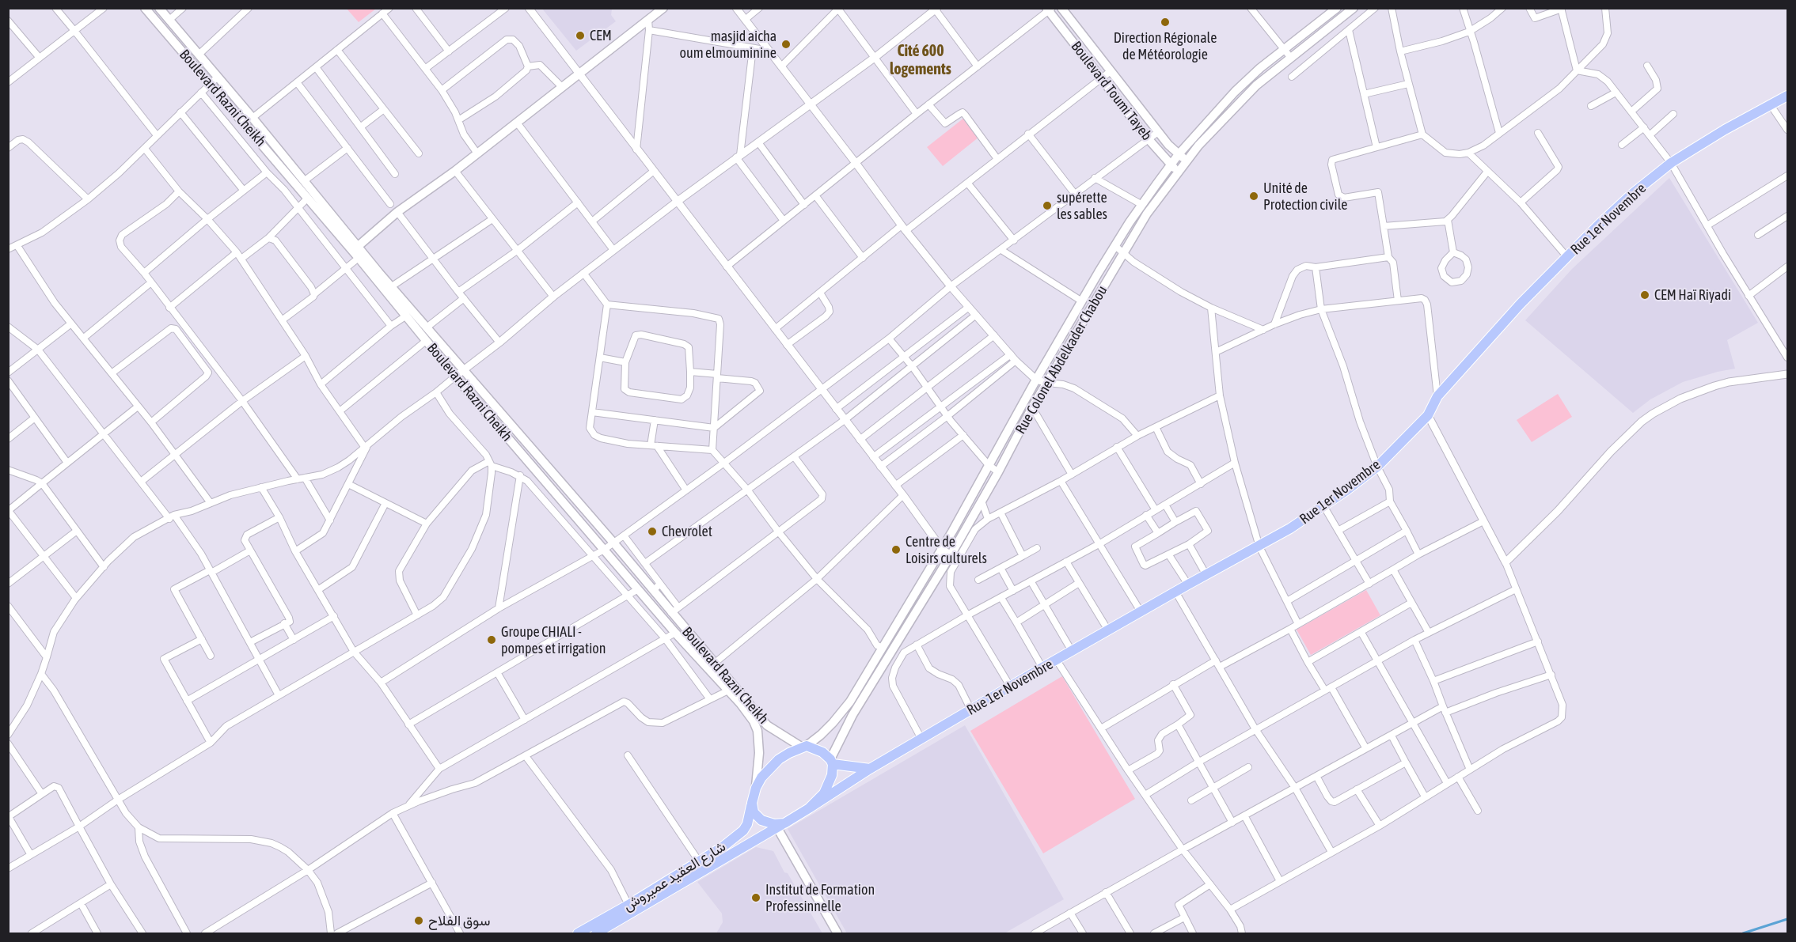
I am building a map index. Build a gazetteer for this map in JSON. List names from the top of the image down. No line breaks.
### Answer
{"streets":{"main road":["Boulevard Toumi Tayeb","Boulevard Razni Cheikh","Rue 1er Novembre","Rue Colonel Abdelkader Chabou","شارع العقيد عميروش"]},"crossings":[["Boulevard Toumi Tayeb","Rue Colonel Abdelkader Chabou"],["Boulevard Razni Cheikh","Rue 1er Novembre"],["Boulevard Razni Cheikh","Rue Colonel Abdelkader Chabou"],["Boulevard Razni Cheikh","شارع العقيد عميروش"],["Rue 1er Novembre","Rue Colonel Abdelkader Chabou"],["Rue 1er Novembre","شارع العقيد عميروش"],["Rue Colonel Abdelkader Chabou","شارع العقيد عميروش"]],"districts":["Cité 600 logements"],"places":["Direction Régionale de Météorologie","CEM","masjid aicha oum elmouminine","Unité de Protection civile","supérette les sables","CEM Haï Riyadi","Chevrolet","Centre de Loisirs culturels","Groupe CHIALI - pompes et irrigation","Institut de Formation Professinnelle","سوق الفلاح"]}
